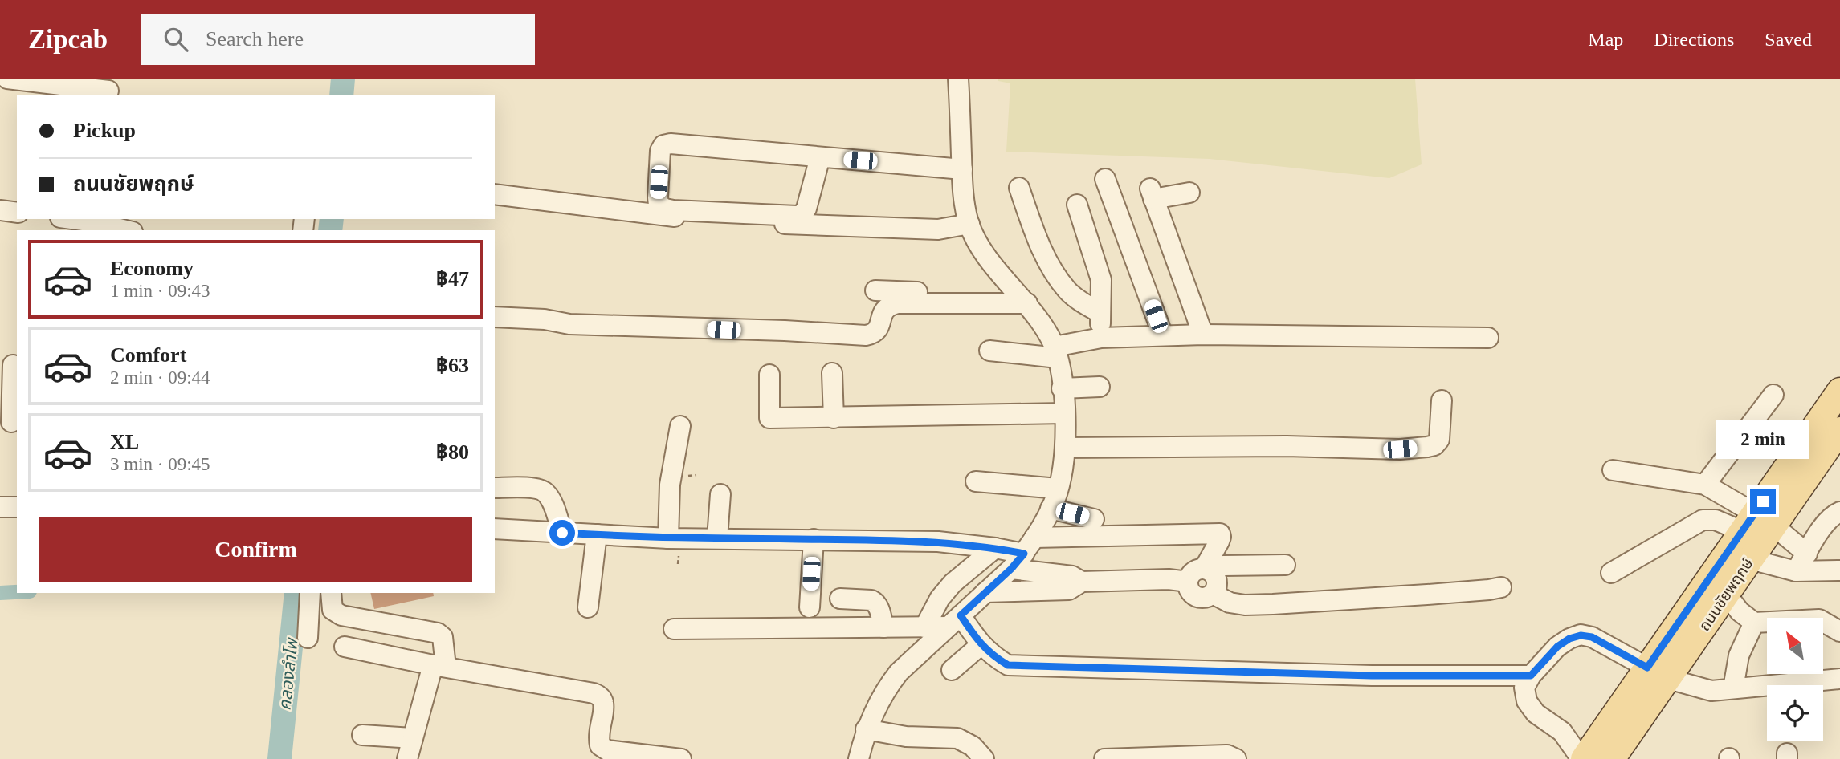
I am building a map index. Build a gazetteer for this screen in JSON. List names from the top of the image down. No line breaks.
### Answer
{"streets":{"main road":["ถนนชัยพฤกษ์"]},"water":["คลองลำโพ"],"north":"top left","page":{"header":"Zipcab","search":"Search here","nav":["Map","Directions","Saved"],"banner":["Pickup","ถนนชัยพฤกษ์"],"list":[{"name":"Economy","note":"1 min · 09:43","value":"฿47"},{"name":"Comfort","note":"2 min · 09:44","value":"฿63"},{"name":"XL","note":"3 min · 09:45","value":"฿80"}],"bubble":"2 min","buttons":"Confirm"}}
